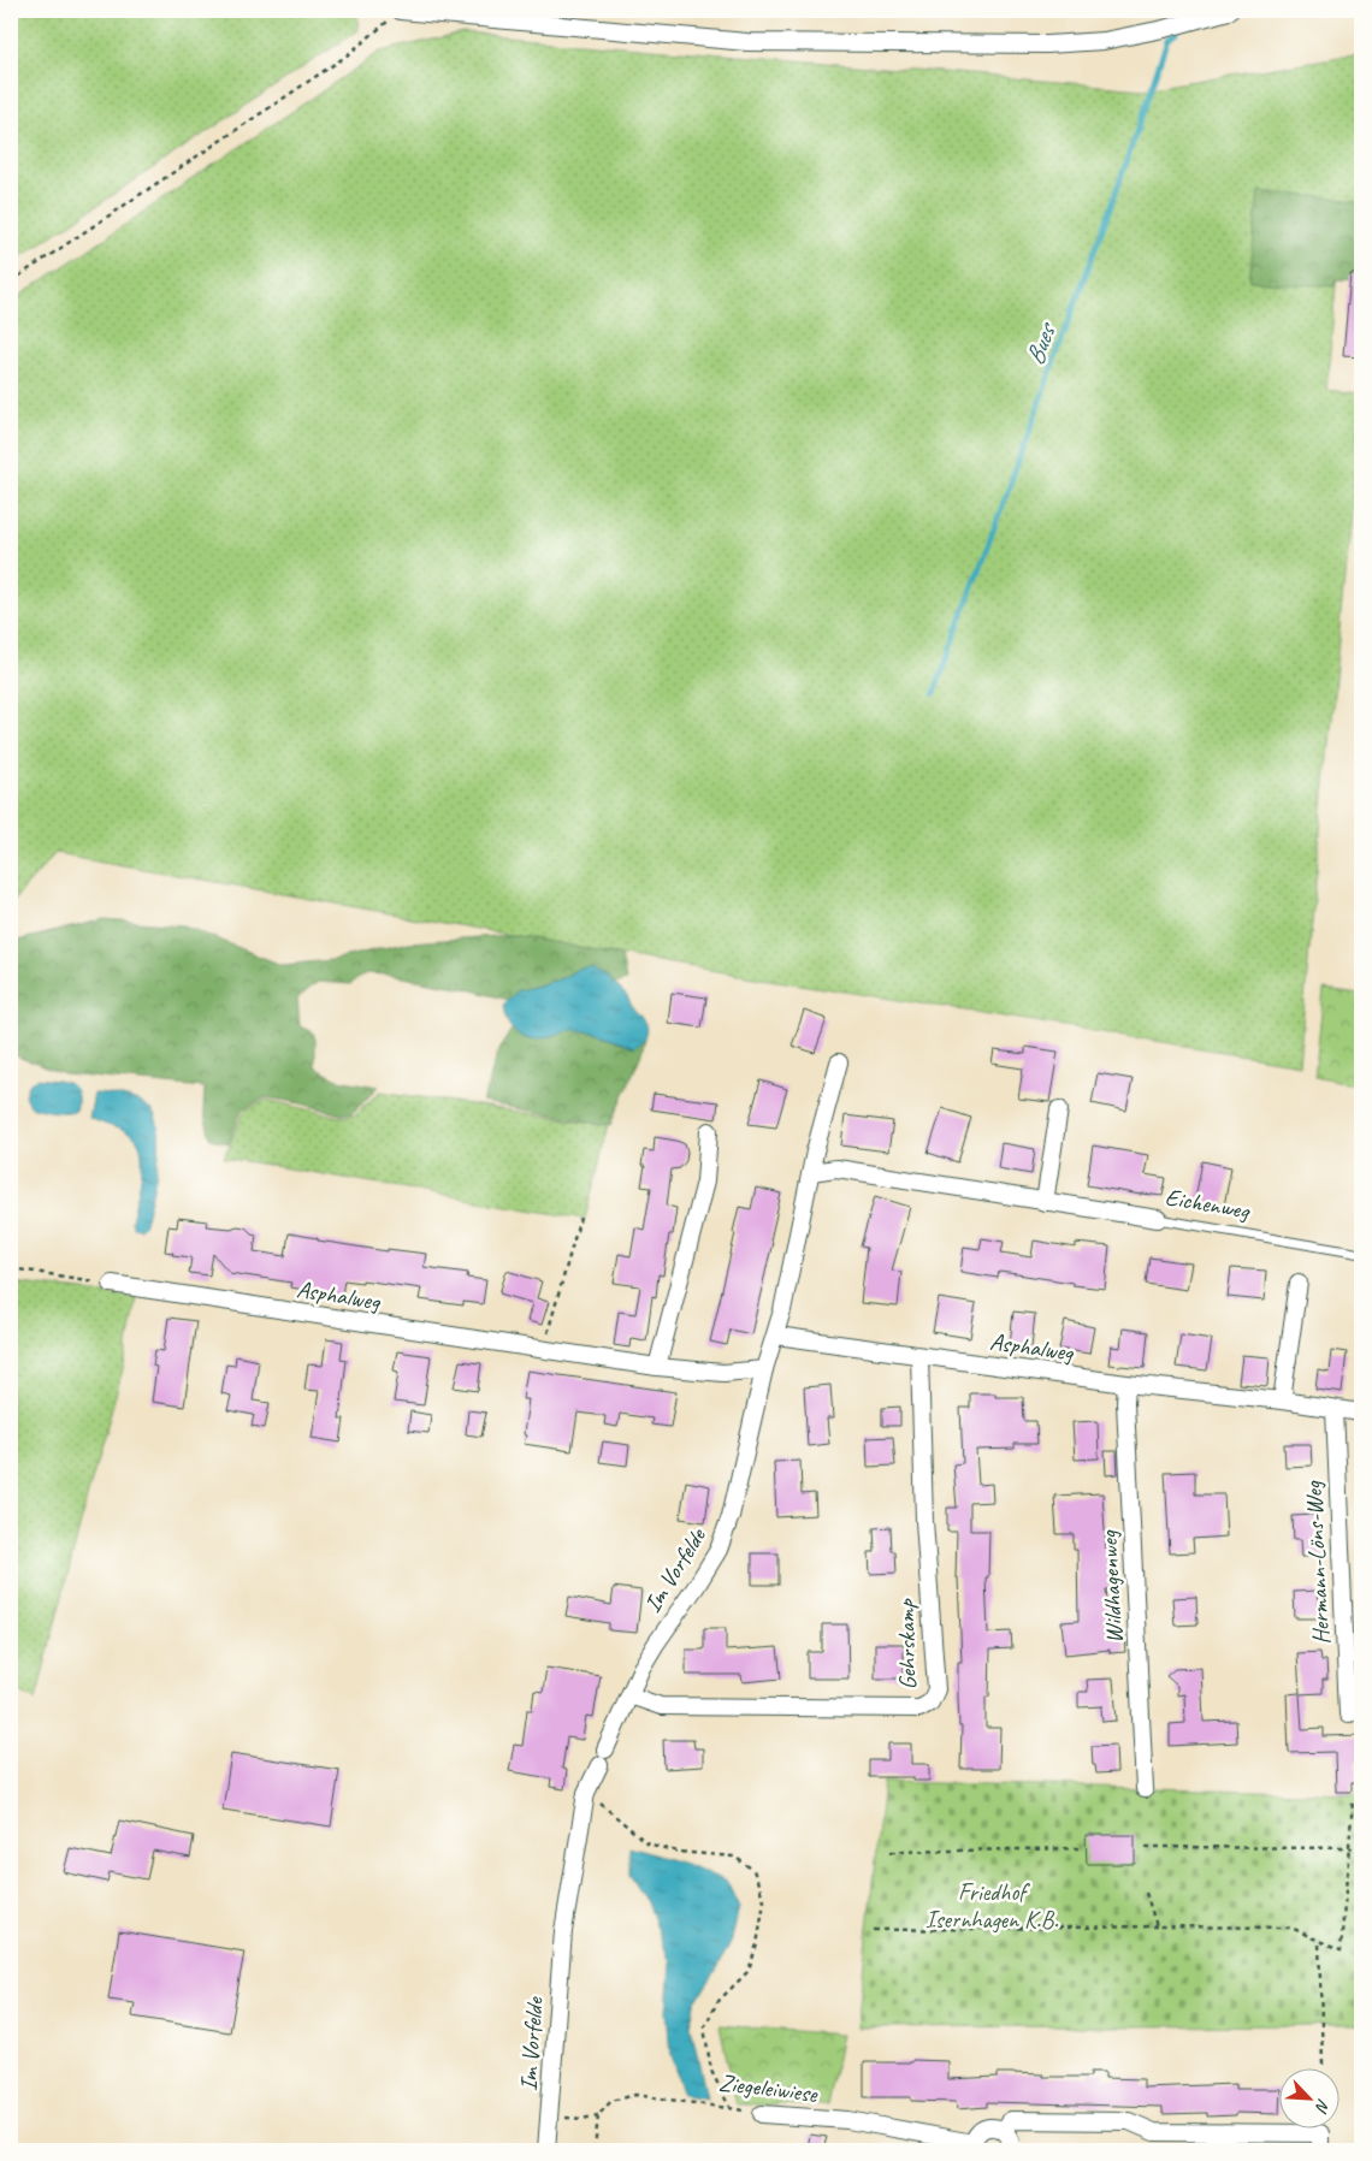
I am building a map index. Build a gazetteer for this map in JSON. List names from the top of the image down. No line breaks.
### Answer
{"streets":{"street":["Eichenweg","Asphalweg","Hermann-Löns-Weg","Im Vorfelde","Wildhagenweg","Gehrskamp","Ziegeleiwiese"]},"crossings":[["Asphalweg","Hermann-Löns-Weg"],["Asphalweg","Im Vorfelde"],["Asphalweg","Wildhagenweg"],["Asphalweg","Gehrskamp"],["Im Vorfelde","Gehrskamp"]],"water":["Bues"],"parks":["Friedhof Isernhagen K.B."],"north":"bottom right"}
